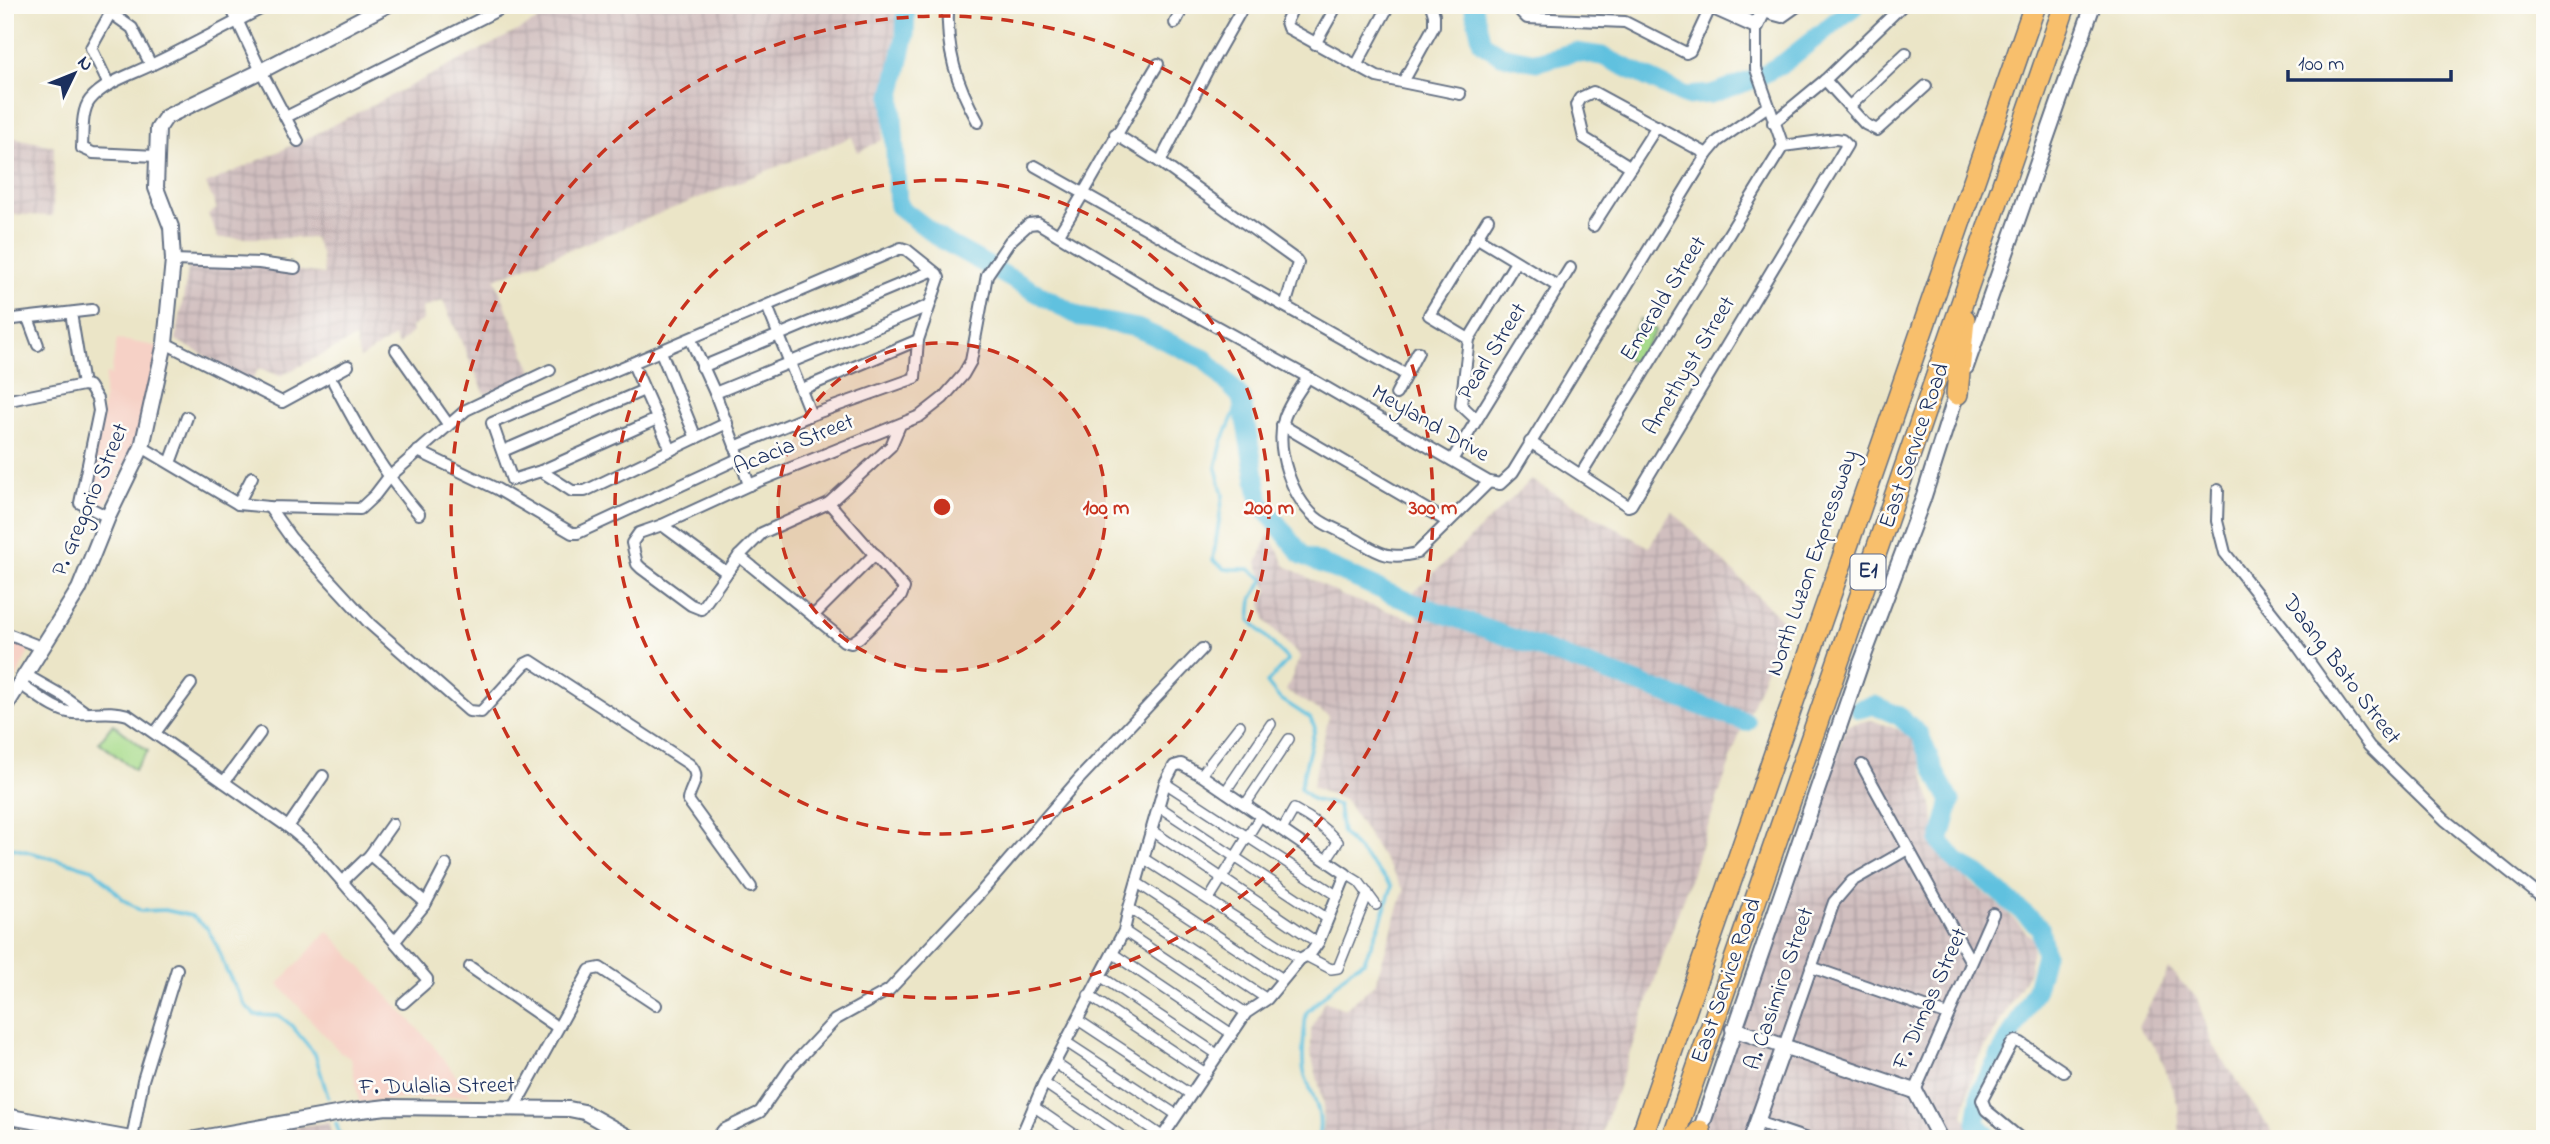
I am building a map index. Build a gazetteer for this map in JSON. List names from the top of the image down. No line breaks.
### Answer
{"streets":{"highway":["North Luzon Expressway","E1"],"street":["Emerald Street","Pearl Street","Amethyst Street","Meyland Drive","Acacia Street","East Service Road","P. Gregorio Street","Daang Bato Street","A. Casimiro Street","F. Dimas Street","F. Dulalia Street"]},"crossings":[["Emerald Street","Amethyst Street"],["Pearl Street","Meyland Drive"],["Amethyst Street","Meyland Drive"],["Meyland Drive","Acacia Street"]],"scale_bar":"100 m","north":"top right","rings":["100 m","200 m","300 m"]}
